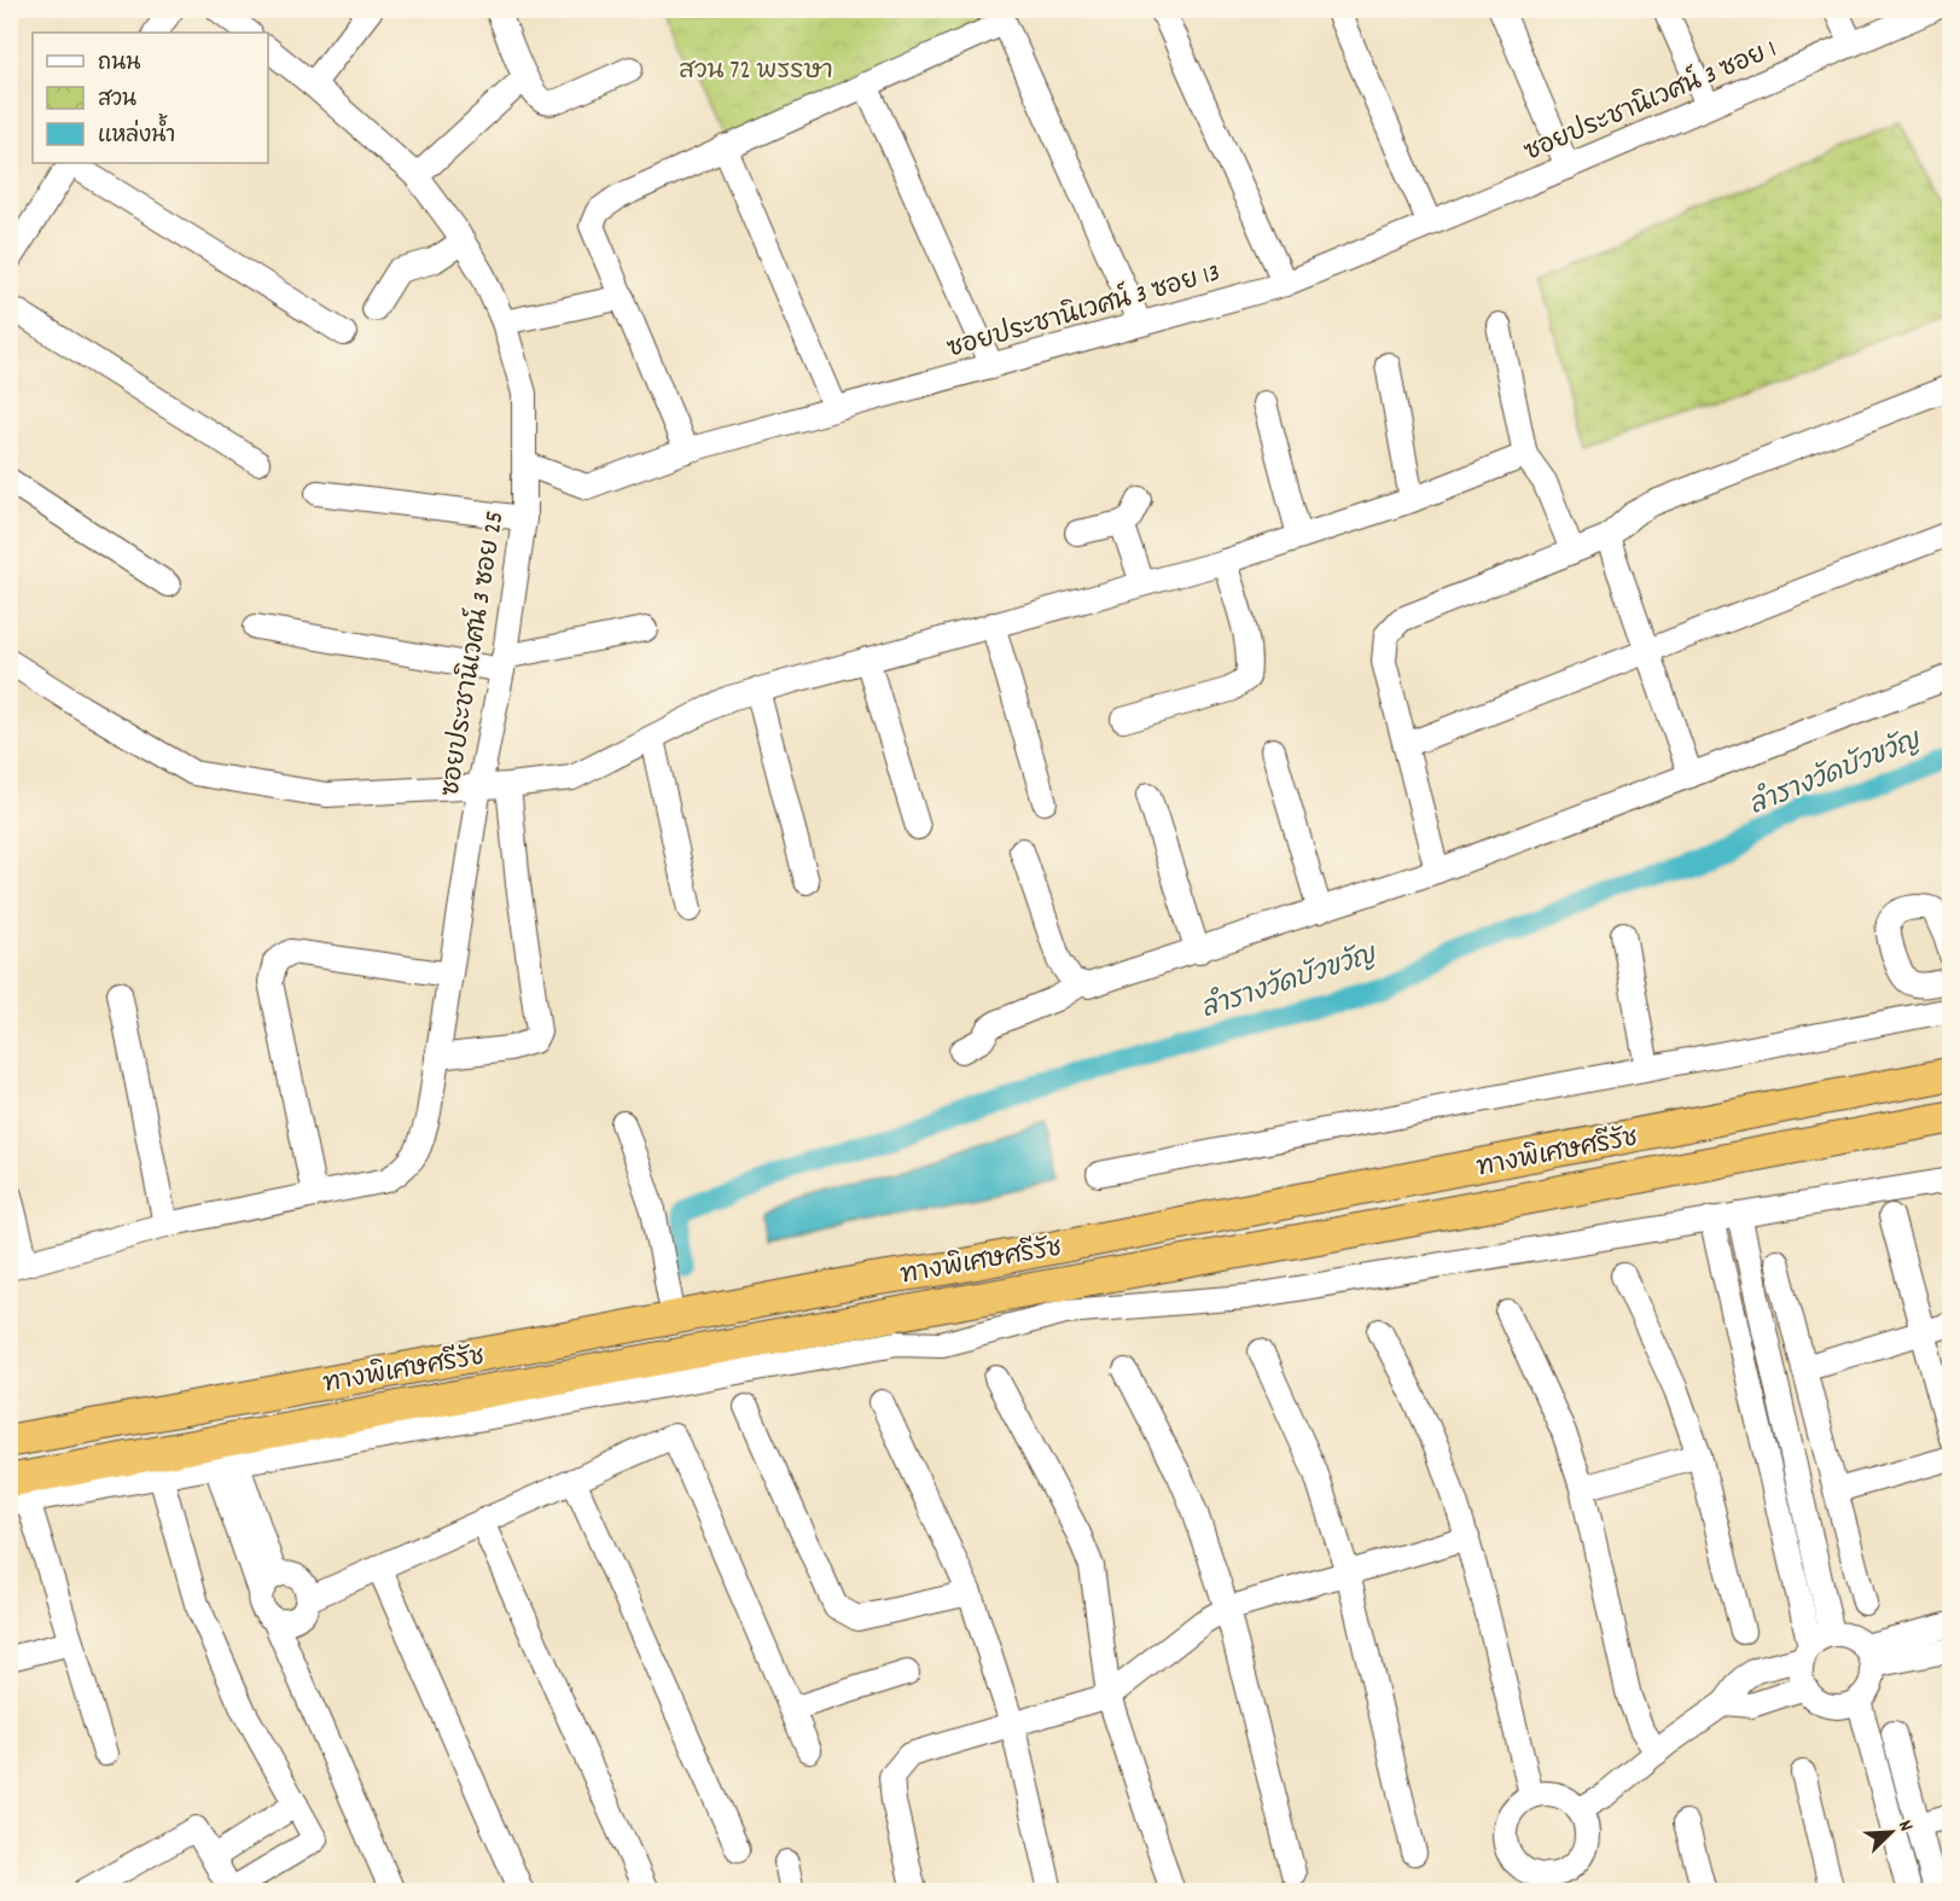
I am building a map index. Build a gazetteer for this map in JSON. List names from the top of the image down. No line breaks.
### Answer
{"streets":{"highway":["ทางพิเศษศรีรัช"],"street":["ซอยประชานิเวศน์ 3 ซอย 1","ซอยประชานิเวศน์ 3 ซอย 13","ซอยประชานิเวศน์ 3 ซอย 25"]},"crossings":[["ซอยประชานิเวศน์ 3 ซอย 1","ซอยประชานิเวศน์ 3 ซอย 13"],["ซอยประชานิเวศน์ 3 ซอย 13","ซอยประชานิเวศน์ 3 ซอย 25"]],"water":["ลำรางวัดบัวขวัญ"],"parks":["สวน 72 พรรษา"],"legend":["ถนน","สวน","แหล่งน้ำ"],"north":"top right"}
